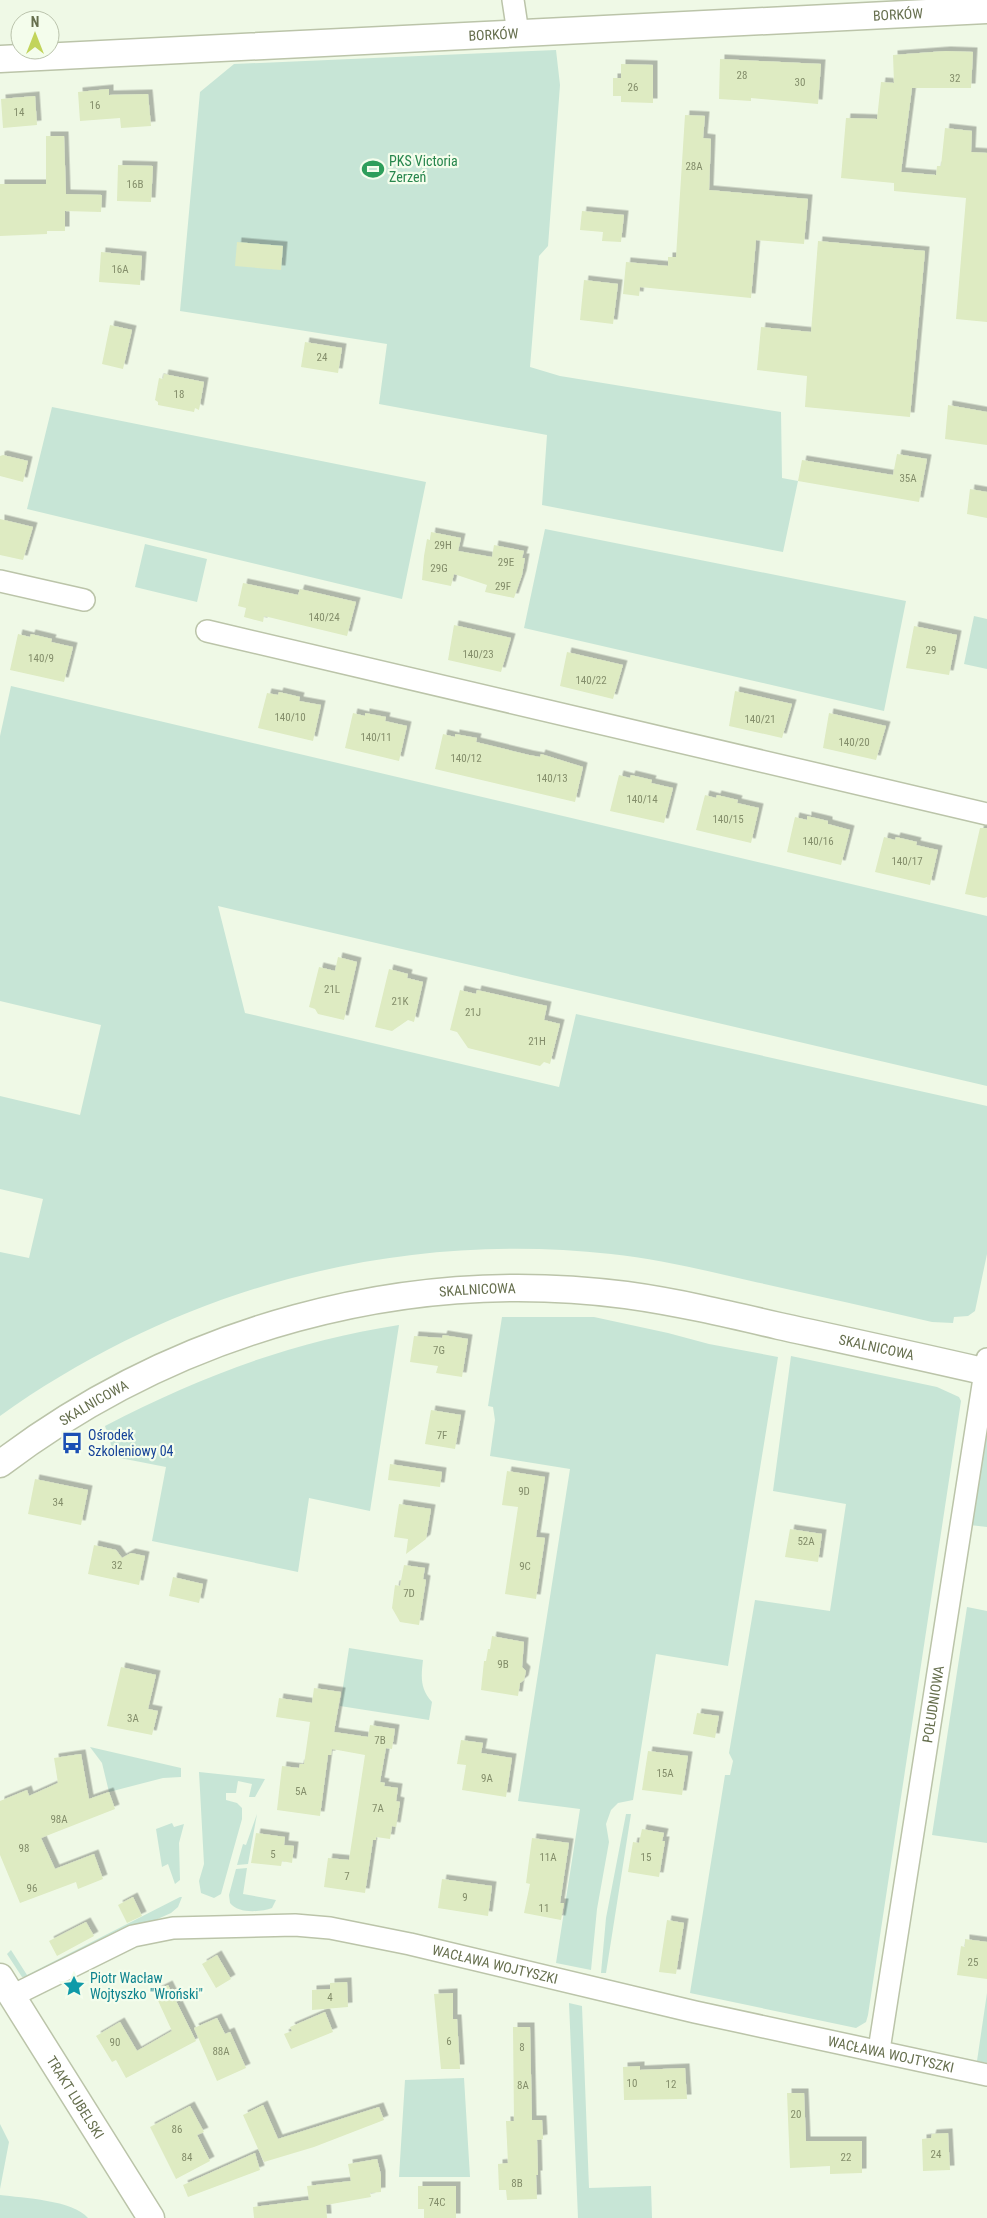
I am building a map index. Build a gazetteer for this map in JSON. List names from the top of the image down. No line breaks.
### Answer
{"streets":{"street":["BORKÓW","SKALNICOWA","POŁUDNIOWA","WACŁAWA WOJTYSZKI","TRAKT LUBELSKI"]},"crossings":[["SKALNICOWA","POŁUDNIOWA"],["POŁUDNIOWA","WACŁAWA WOJTYSZKI"],["WACŁAWA WOJTYSZKI","TRAKT LUBELSKI"]],"places":{"sports":["PKS Victoria Zerzeń"],"bus stop":["Ośrodek Szkoleniowy 04"],"place":["Piotr Wacław Wojtyszko \"Wroński\""]},"house_numbers":["28","32","30","26","16","14","28A","16B","16A","24","18","35A","29H","29E","29G","29F","140/24","29","140/23","140/9","140/22","140/10","140/21","140/11","140/20","140/12","140/13","140/14","140/15","140/16","140/17","21L","21K","21J","21H","7G","7F","9D","34","52A","32","9C","7D","9B","3A","7B","15A","9A","5A","7A","98A","98","5","11A","15","7","96","9","11","25","4","6","90","8","88A","10","12","8A","20","86","24","84","22","8B","74C"],"north":"top"}
